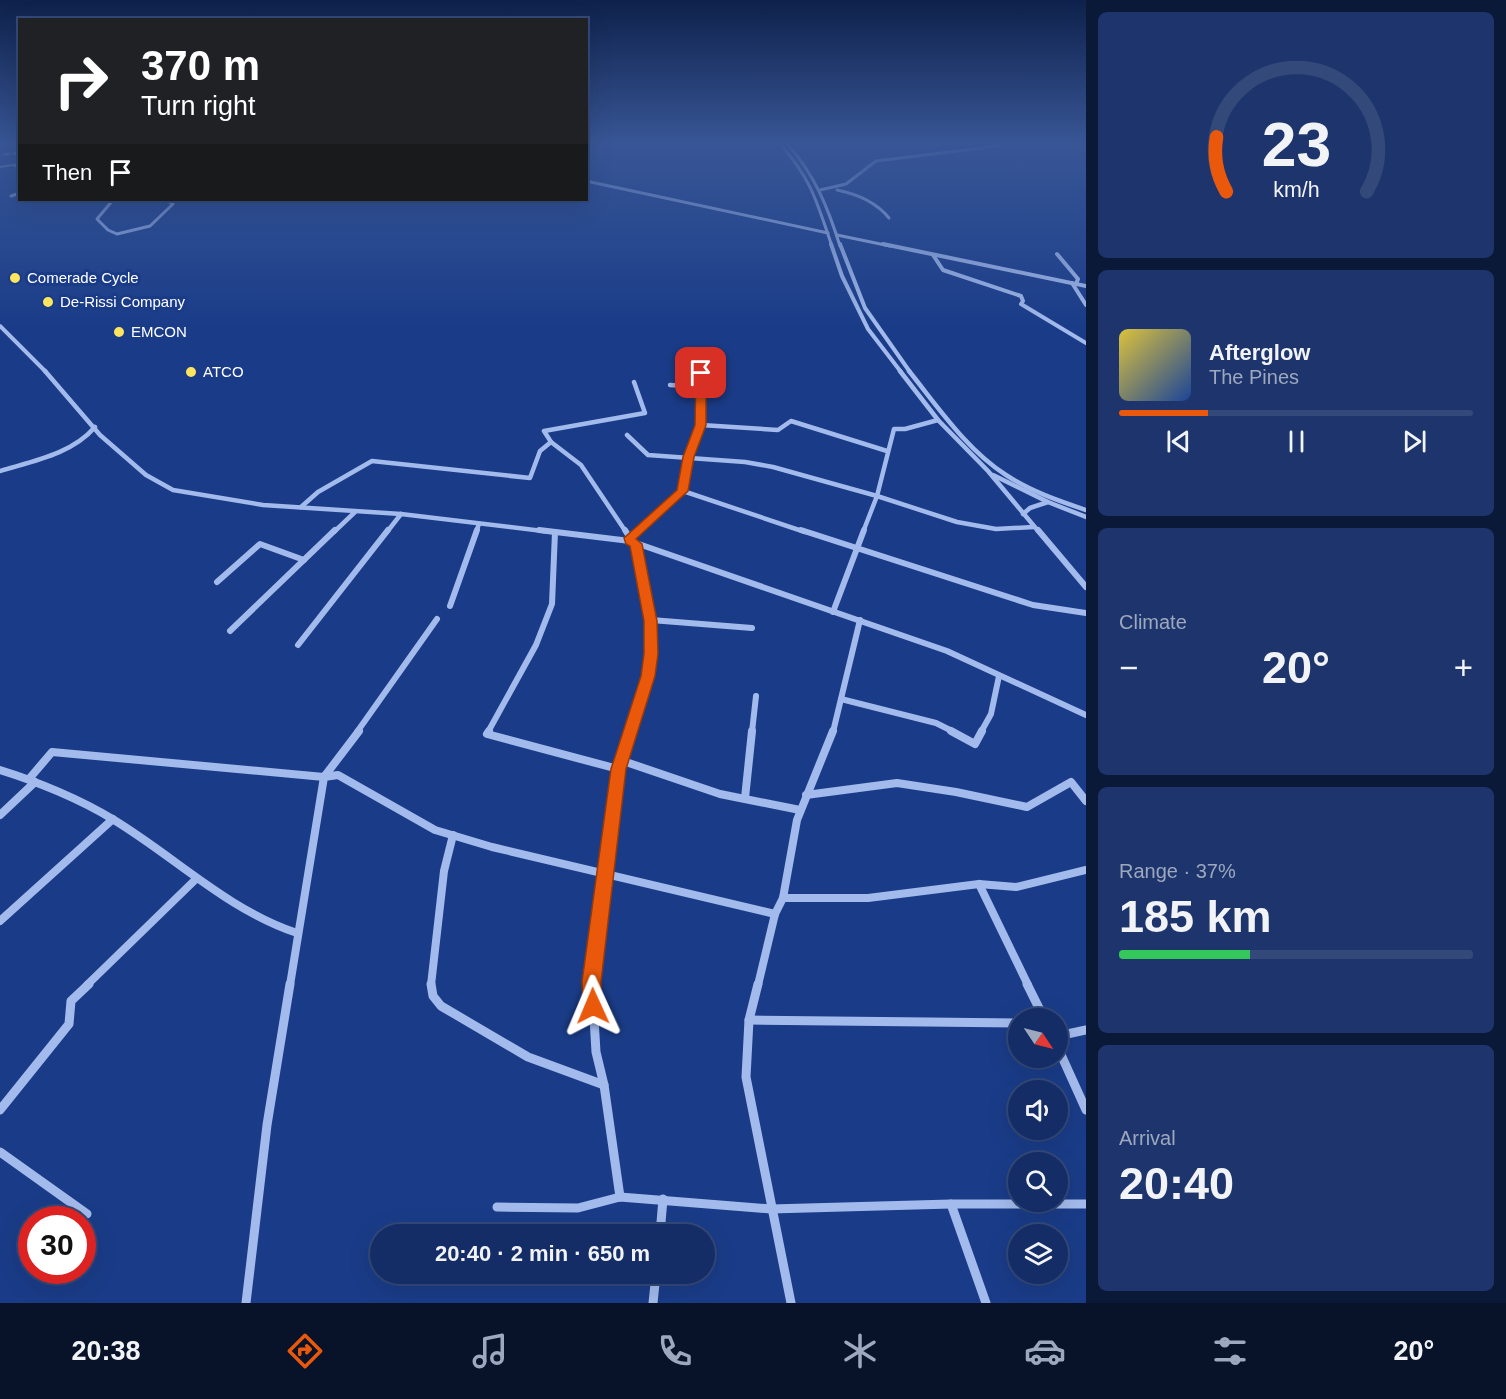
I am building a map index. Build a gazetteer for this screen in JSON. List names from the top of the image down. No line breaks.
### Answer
{"places":["Comerade Cycle","De-Rissi Company","EMCON","ATCO"],"north":"bottom right","page":{"turn":["370 m","Turn right"],"then":"Then","song":["Afterglow","The Pines"],"tile":["Climate",["Range · 37%","185 km"],["Arrival","20:40"]],"heat":["−","20°","+"],"limit":"30","trip":"20:40 · 2 min · 650 m","tabs":["20:38","20°"],"gauge":["23","km/h"]}}
